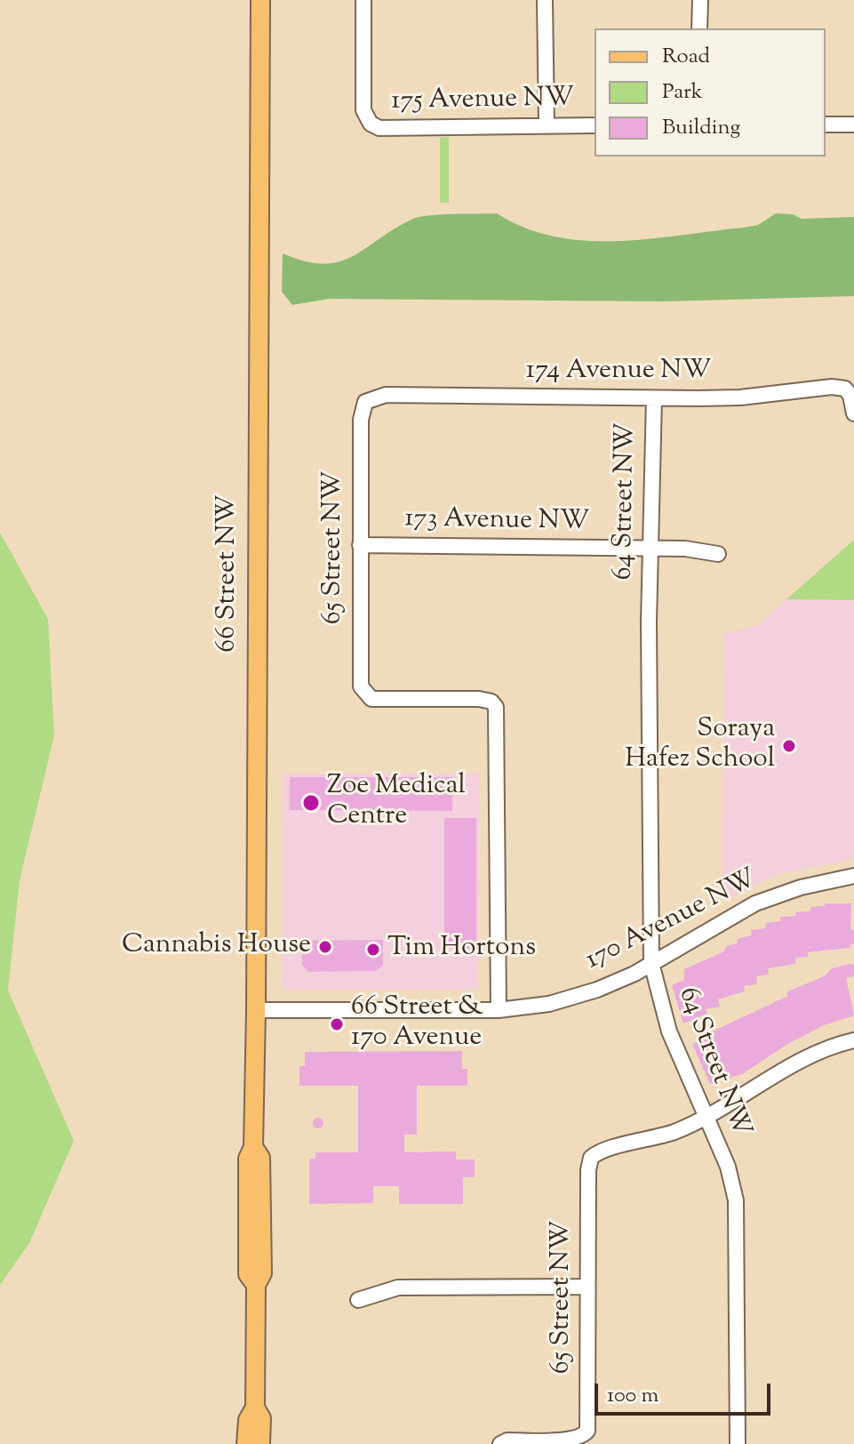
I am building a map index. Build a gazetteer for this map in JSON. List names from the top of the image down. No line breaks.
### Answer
{"streets":{"main road":["66 Street NW"],"street":["175 Avenue NW","174 Avenue NW","64 Street NW","173 Avenue NW","65 Street NW","170 Avenue NW"]},"crossings":[["174 Avenue NW","64 Street NW"],["174 Avenue NW","65 Street NW"],["64 Street NW","173 Avenue NW"],["64 Street NW","65 Street NW"],["64 Street NW","170 Avenue NW"],["173 Avenue NW","65 Street NW"],["65 Street NW","170 Avenue NW"],["66 Street NW","170 Avenue NW"]],"places":["Soraya Hafez School","Zoe Medical Centre","Cannabis House","Tim Hortons","66 Street & 170 Avenue"],"legend":["Road","Park","Building"],"scale_bar":"100 m"}
